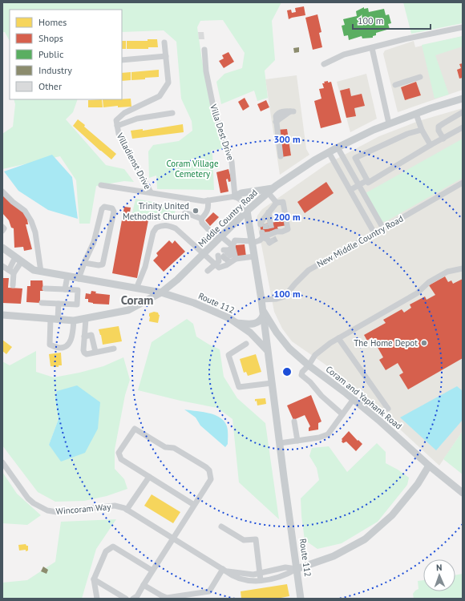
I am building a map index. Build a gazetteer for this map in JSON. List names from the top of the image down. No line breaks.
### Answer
{"streets":{"main road":["Middle Country Road","Route 112","Coram and Yaphank Road"],"street":["Villa Dest Drive","Villadienst Drive","New Middle Country Road","Wincoram Way"]},"crossings":[["Middle Country Road","Route 112"],["Route 112","Wincoram Way"]],"districts":["Coram"],"parks":["Coram Village Cemetery"],"places":["Trinity United Methodist Church","The Home Depot"],"legend":["Homes","Shops","Public","Industry","Other"],"scale_bar":"100 m","north":"top","rings":["300 m","200 m","100 m"]}
